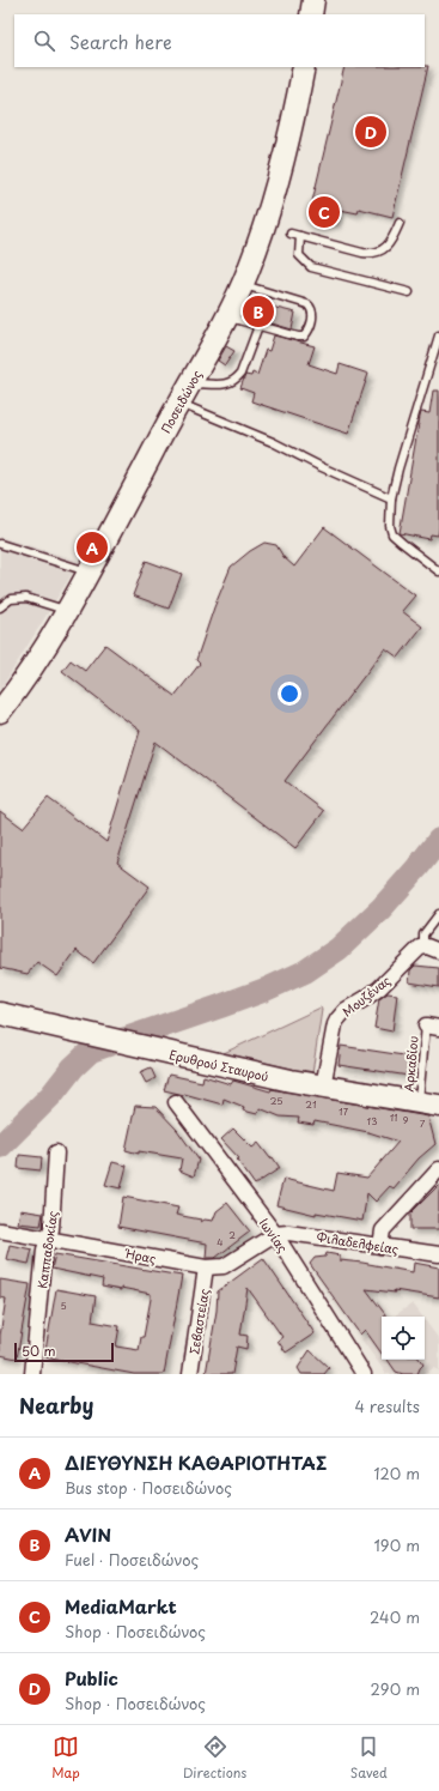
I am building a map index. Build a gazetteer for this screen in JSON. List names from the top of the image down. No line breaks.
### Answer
{"streets":{"street":["Ποσειδώνος","Μουζένας","Ερυθρού Σταυρού","Ιωνίας","Φιλαδελφείας","Καππαδοκίας","Ήρας","Σεβαστείας"],"lane":["Αρκαδίου"]},"crossings":[["Μουζένας","Ερυθρού Σταυρού"],["Αρκαδίου","Ερυθρού Σταυρού"],["Ιωνίας","Φιλαδελφείας"],["Ιωνίας","Ήρας"],["Φιλαδελφείας","Ήρας"],["Καππαδοκίας","Ήρας"],["Ήρας","Σεβαστείας"]],"house_numbers":["25","21","17","11","9","13","7","2","4","5"],"scale_bar":"50 m","page":{"search":"Search here","pins":["D","C","B","A"],"scale":"50 m","heading":["Nearby","4 results"],"list":[{"mark":"A","name":"ΔΙΕΥΘΥΝΣΗ ΚΑΘΑΡΙΟΤΗΤΑΣ","note":"Bus stop · Ποσειδώνος","value":"120 m"},{"mark":"B","name":"AVIN","note":"Fuel · Ποσειδώνος","value":"190 m"},{"mark":"C","name":"MediaMarkt","note":"Shop · Ποσειδώνος","value":"240 m"},{"mark":"D","name":"Public","note":"Shop · Ποσειδώνος","value":"290 m"}],"nav":["Map","Directions","Saved"]}}
